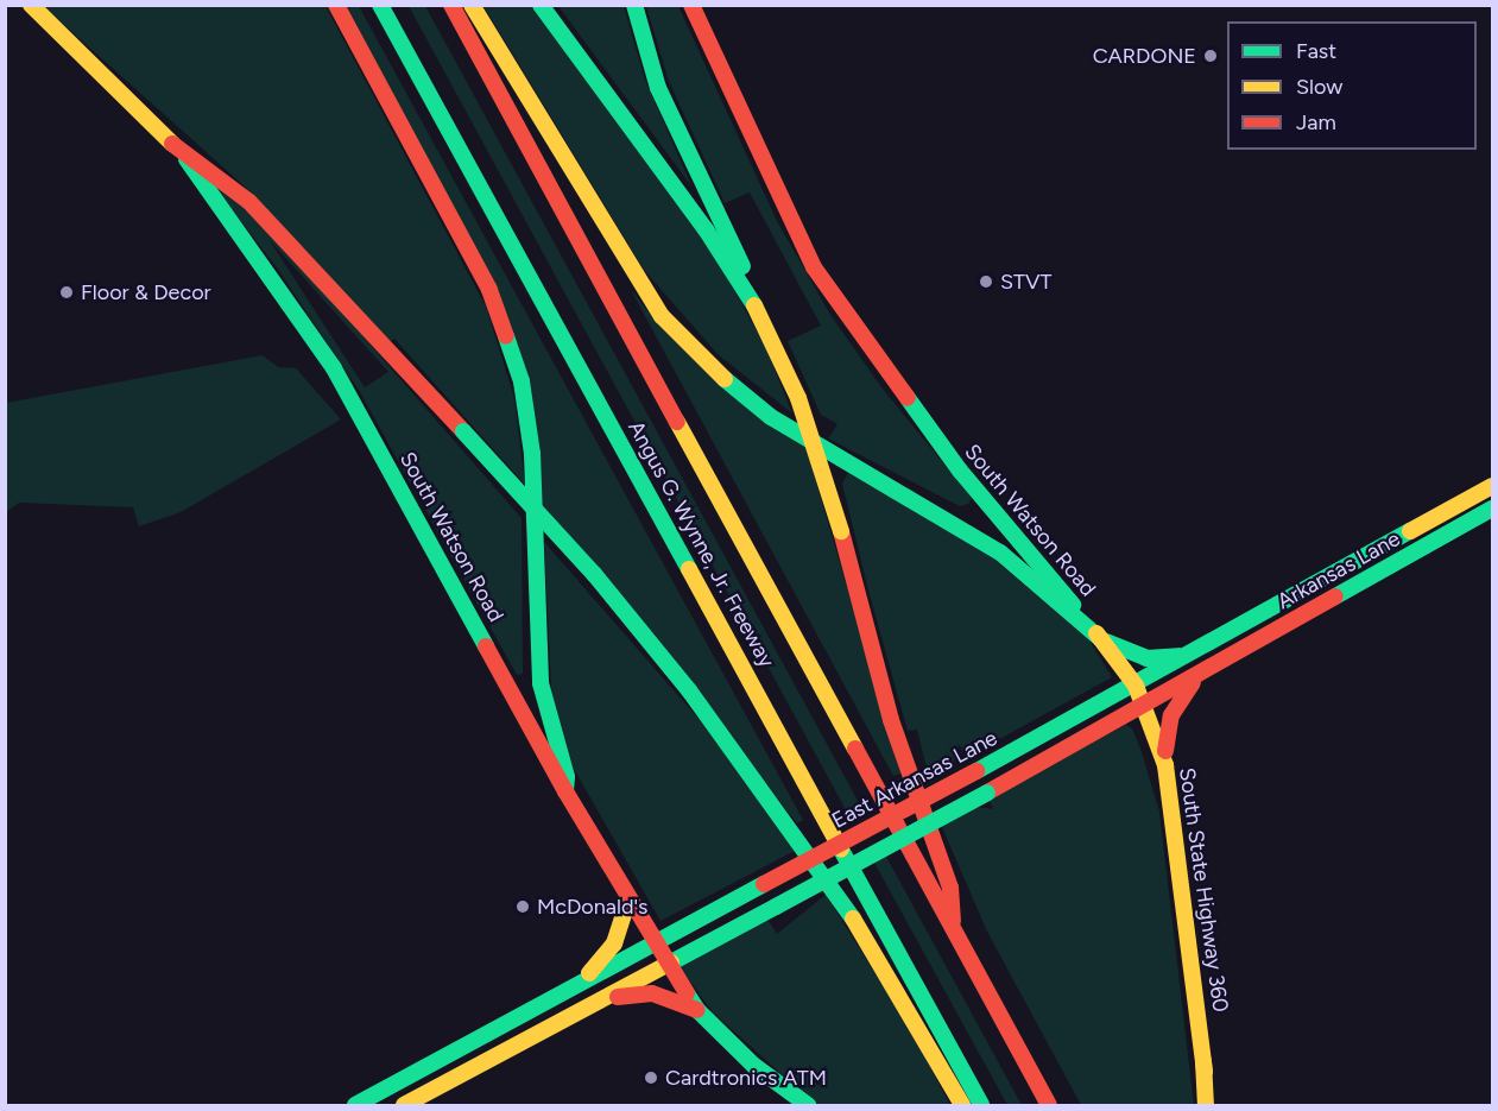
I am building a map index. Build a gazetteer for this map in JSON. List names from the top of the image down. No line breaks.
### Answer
{"streets":{"main road":["South Watson Road","Angus G. Wynne, Jr. Freeway","Arkansas Lane","East Arkansas Lane","South State Highway 360"]},"crossings":[["South Watson Road","East Arkansas Lane"],["South Watson Road","South State Highway 360"],["East Arkansas Lane","South State Highway 360"]],"places":["CARDONE","STVT","Floor & Decor","McDonald's","Cardtronics ATM"],"legend":["Fast","Slow","Jam"]}
